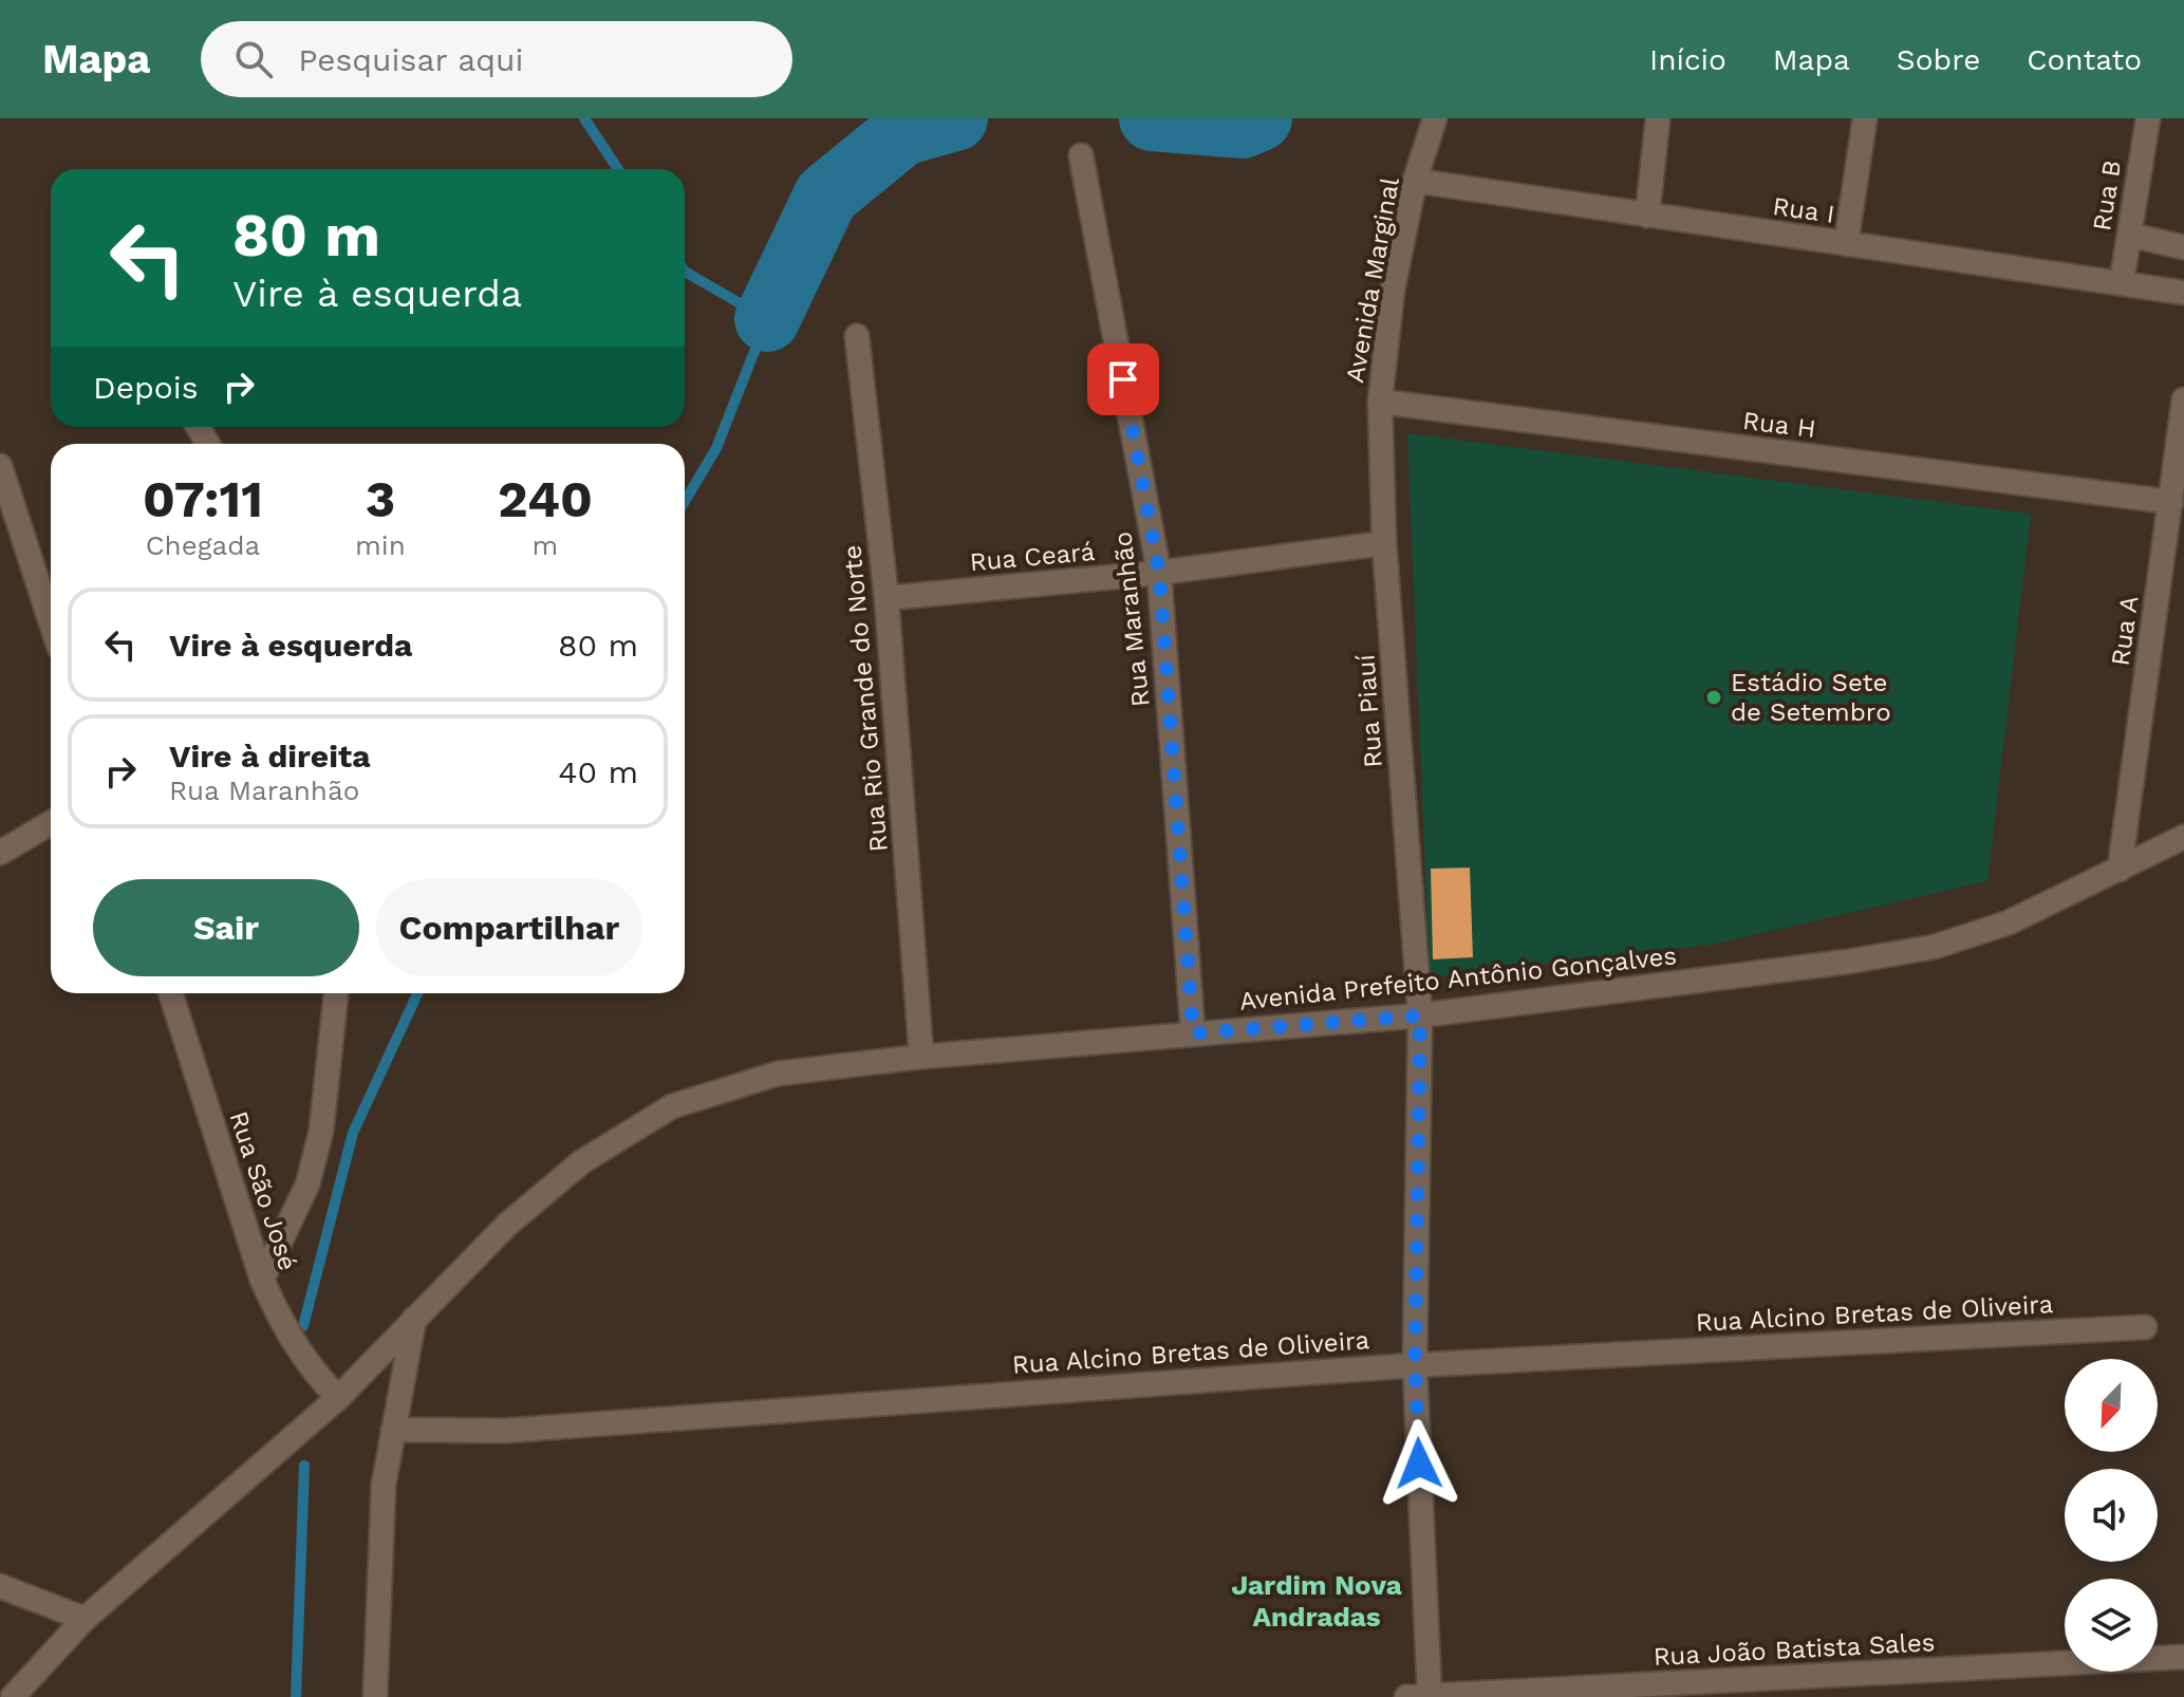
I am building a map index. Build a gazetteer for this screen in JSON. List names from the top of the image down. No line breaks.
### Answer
{"streets":{"street":["Rua B","Rua I","Avenida Marginal","Rua H","Rua Ceará","Rua Maranhão","Rua A","Rua Rio Grande do Norte","Rua Piauí","Avenida Prefeito Antônio Gonçalves","Rua São José","Rua Alcino Bretas de Oliveira","Rua João Batista Sales"]},"crossings":[["Rua B","Rua I"],["Rua I","Avenida Marginal"],["Avenida Marginal","Rua H"],["Avenida Marginal","Rua Piauí"],["Rua H","Rua A"],["Rua H","Rua Piauí"],["Rua Ceará","Rua Maranhão"],["Rua Ceará","Rua Rio Grande do Norte"],["Rua Ceará","Rua Piauí"],["Rua Maranhão","Avenida Prefeito Antônio Gonçalves"],["Rua A","Avenida Prefeito Antônio Gonçalves"],["Rua Rio Grande do Norte","Avenida Prefeito Antônio Gonçalves"],["Rua Piauí","Avenida Prefeito Antônio Gonçalves"],["Rua Piauí","Rua Alcino Bretas de Oliveira"],["Rua Piauí","Rua João Batista Sales"],["Avenida Prefeito Antônio Gonçalves","Rua São José"]],"districts":["Jardim Nova Andradas"],"places":["Estádio Sete de Setembro"],"north":"bottom left","page":{"header":"Mapa","search":"Pesquisar aqui","nav":["Início","Mapa","Sobre","Contato"],"turn":["80 m","Vire à esquerda"],"then":"Depois","eta":["07:11","Chegada","3","min","240","m"],"list":[{"name":"Vire à esquerda","value":"80 m"},{"name":"Vire à direita","note":"Rua Maranhão","value":"40 m"}],"buttons":["Sair","Compartilhar"]}}
